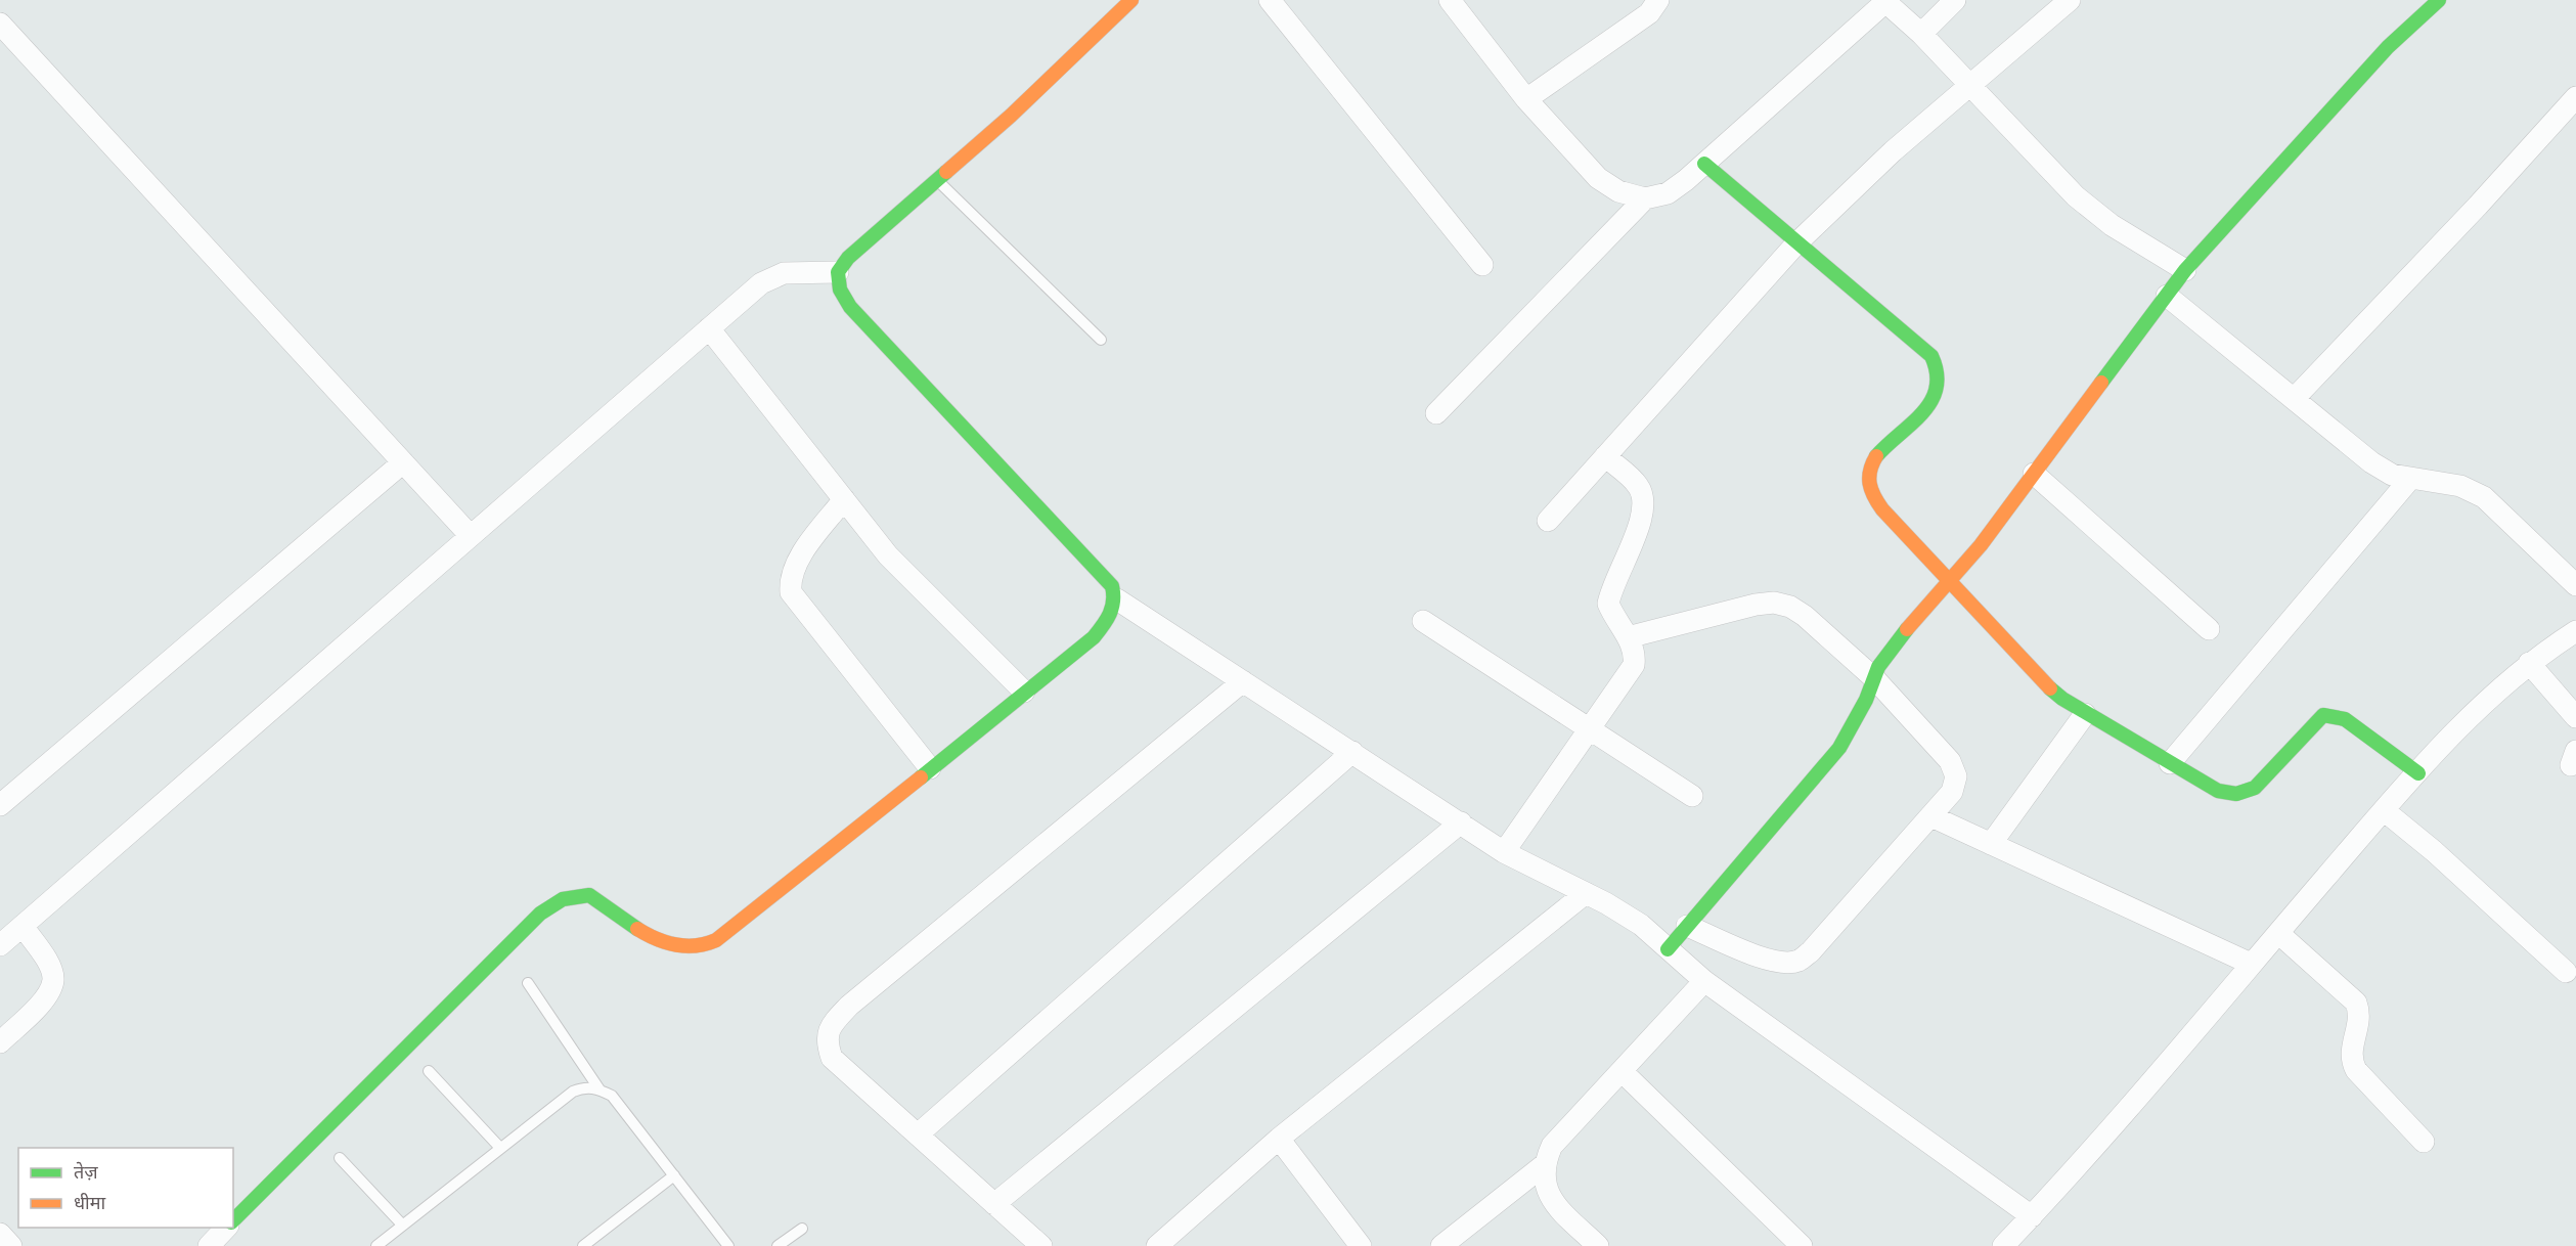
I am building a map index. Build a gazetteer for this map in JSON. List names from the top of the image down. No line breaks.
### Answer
{"legend":["तेज़","धीमा"]}
